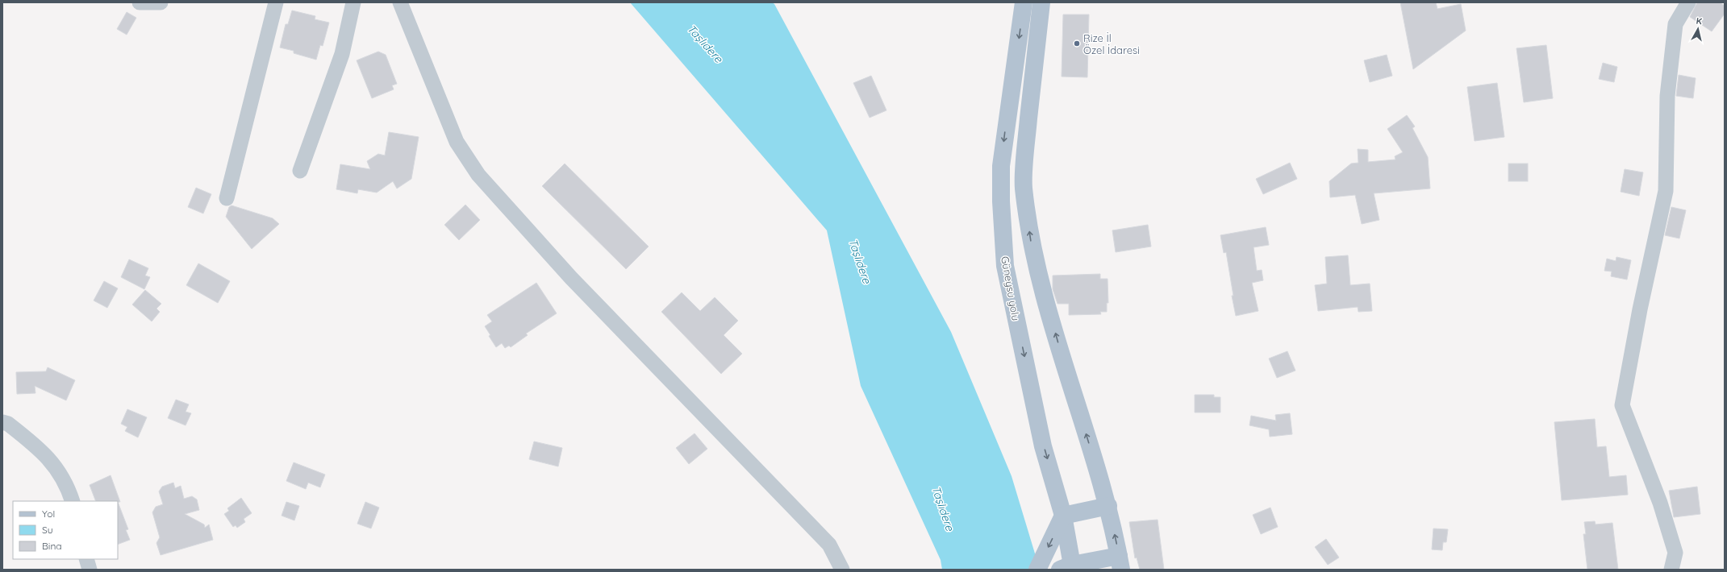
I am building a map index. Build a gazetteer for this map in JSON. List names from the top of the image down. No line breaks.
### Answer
{"streets":{"main road":["Güneysu yolu"]},"water":["Taşlıdere"],"places":["Rize İl Özel İdaresi"],"legend":["Yol","Su","Bina"],"north":"top"}
